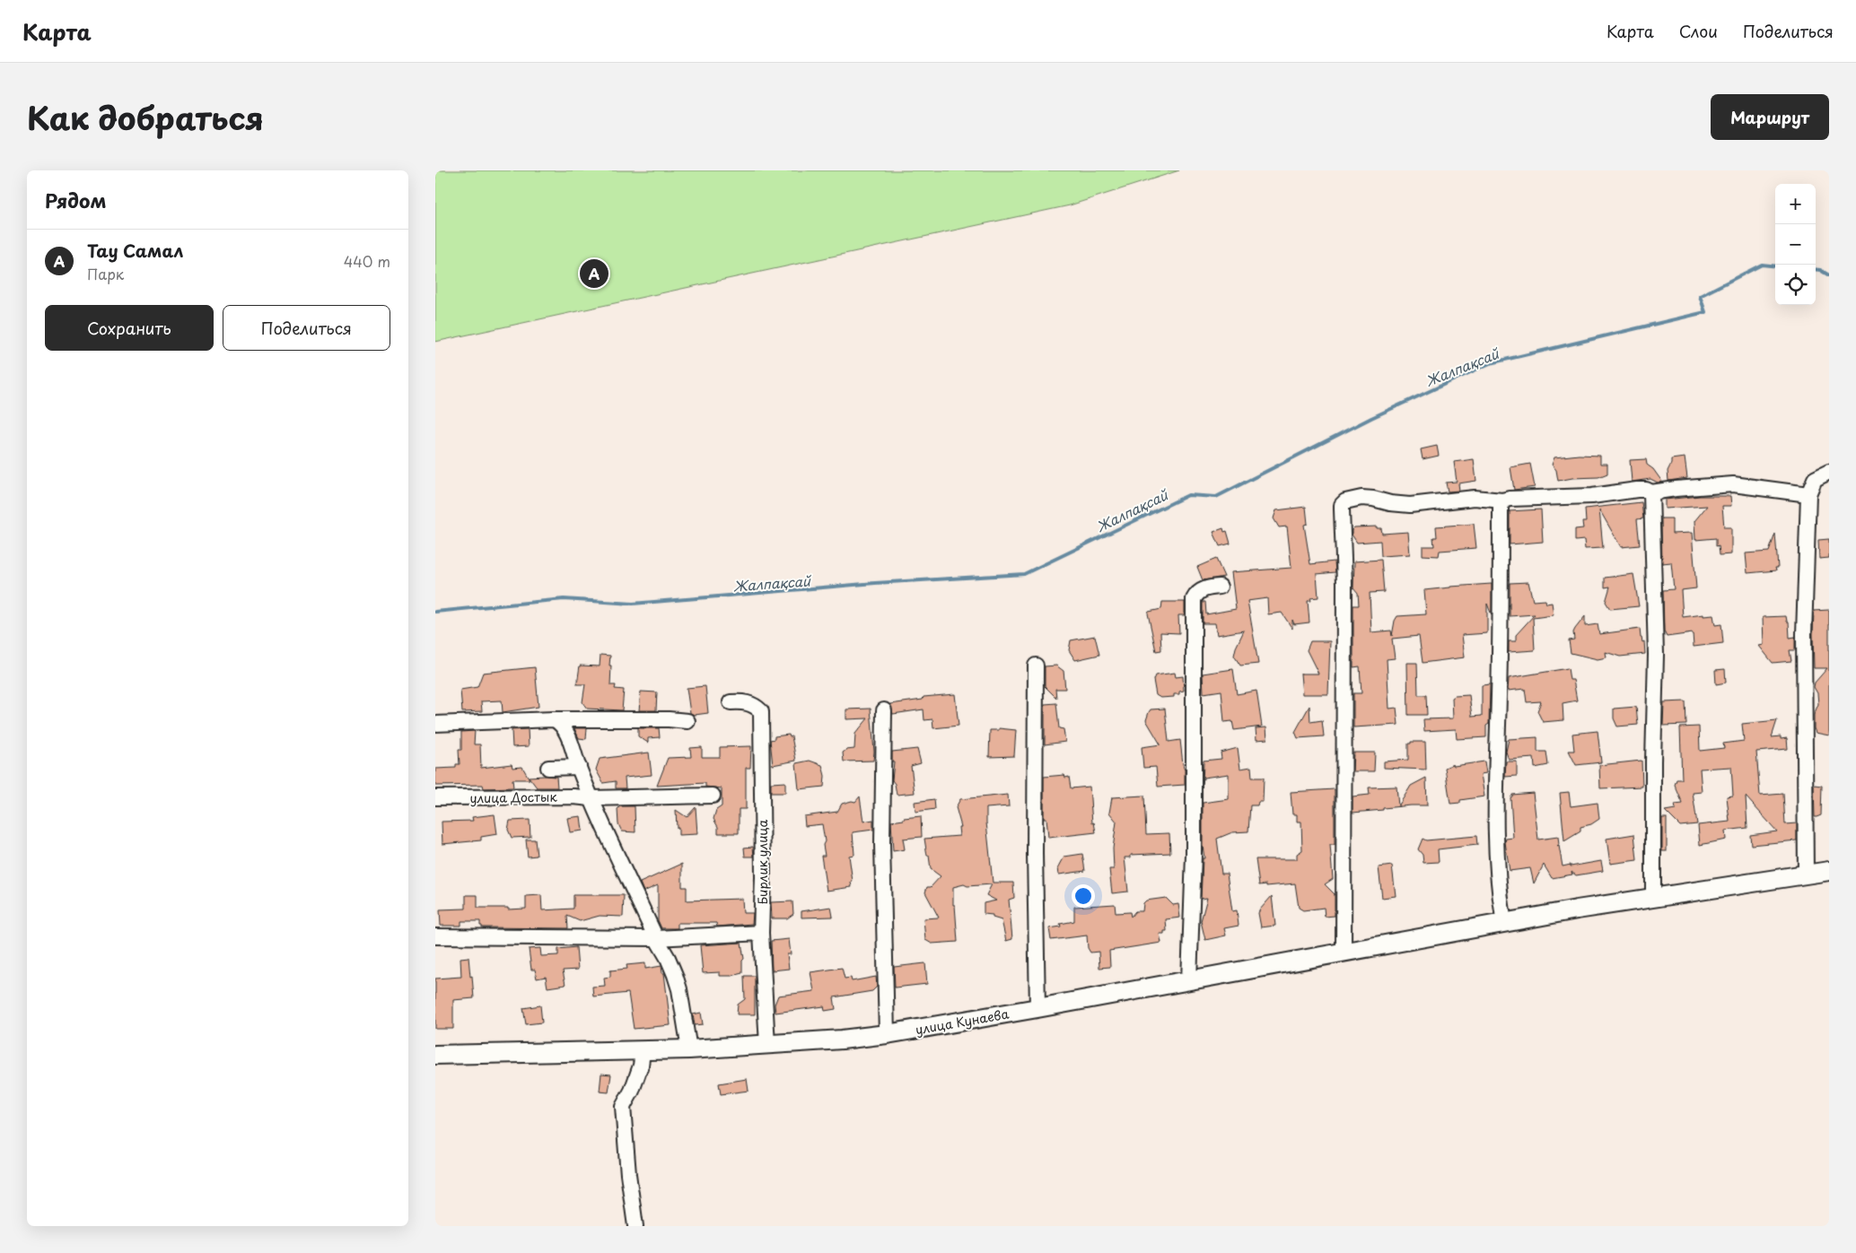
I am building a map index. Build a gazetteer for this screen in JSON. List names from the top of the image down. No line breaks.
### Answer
{"streets":{"main road":["улица Кунаева"],"street":["улица Достык","Бирлик улица"]},"crossings":[["Бирлик улица","улица Кунаева"]],"water":["Жалпақсай"],"page":{"header":"Карта","nav":["Карта","Слои","Поделиться"],"title":"Как добраться","buttons":["Маршрут",["Сохранить","Поделиться"]],"heading":"Рядом","map_buttons":["+","−"],"list":[{"mark":"A","name":"Тау Самал","note":"Парк","value":"440 m"}],"pins":"A"}}
